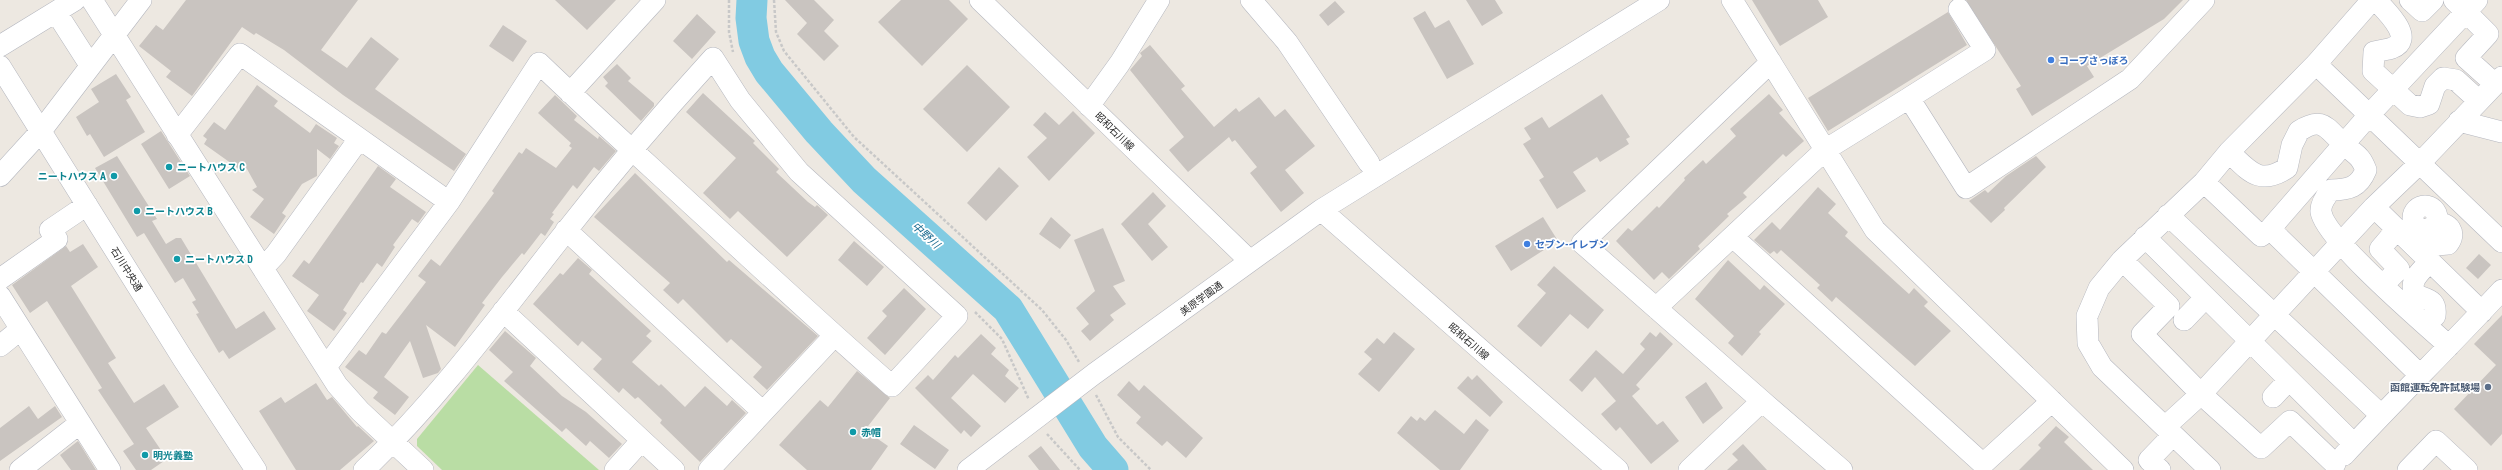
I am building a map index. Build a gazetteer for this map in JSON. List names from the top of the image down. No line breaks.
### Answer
{"streets":{"street":["昭和石川線","石川中央通","美原学園通"]},"crossings":[["昭和石川線","美原学園通"]],"water":["中野川"],"places":["コープさっぽろ","ニートハウス C","ニートハウス A","ニートハウス B","セブン-イレブン","ニートハウス D","函館運転免許試験場","赤帽","明光義塾"]}
